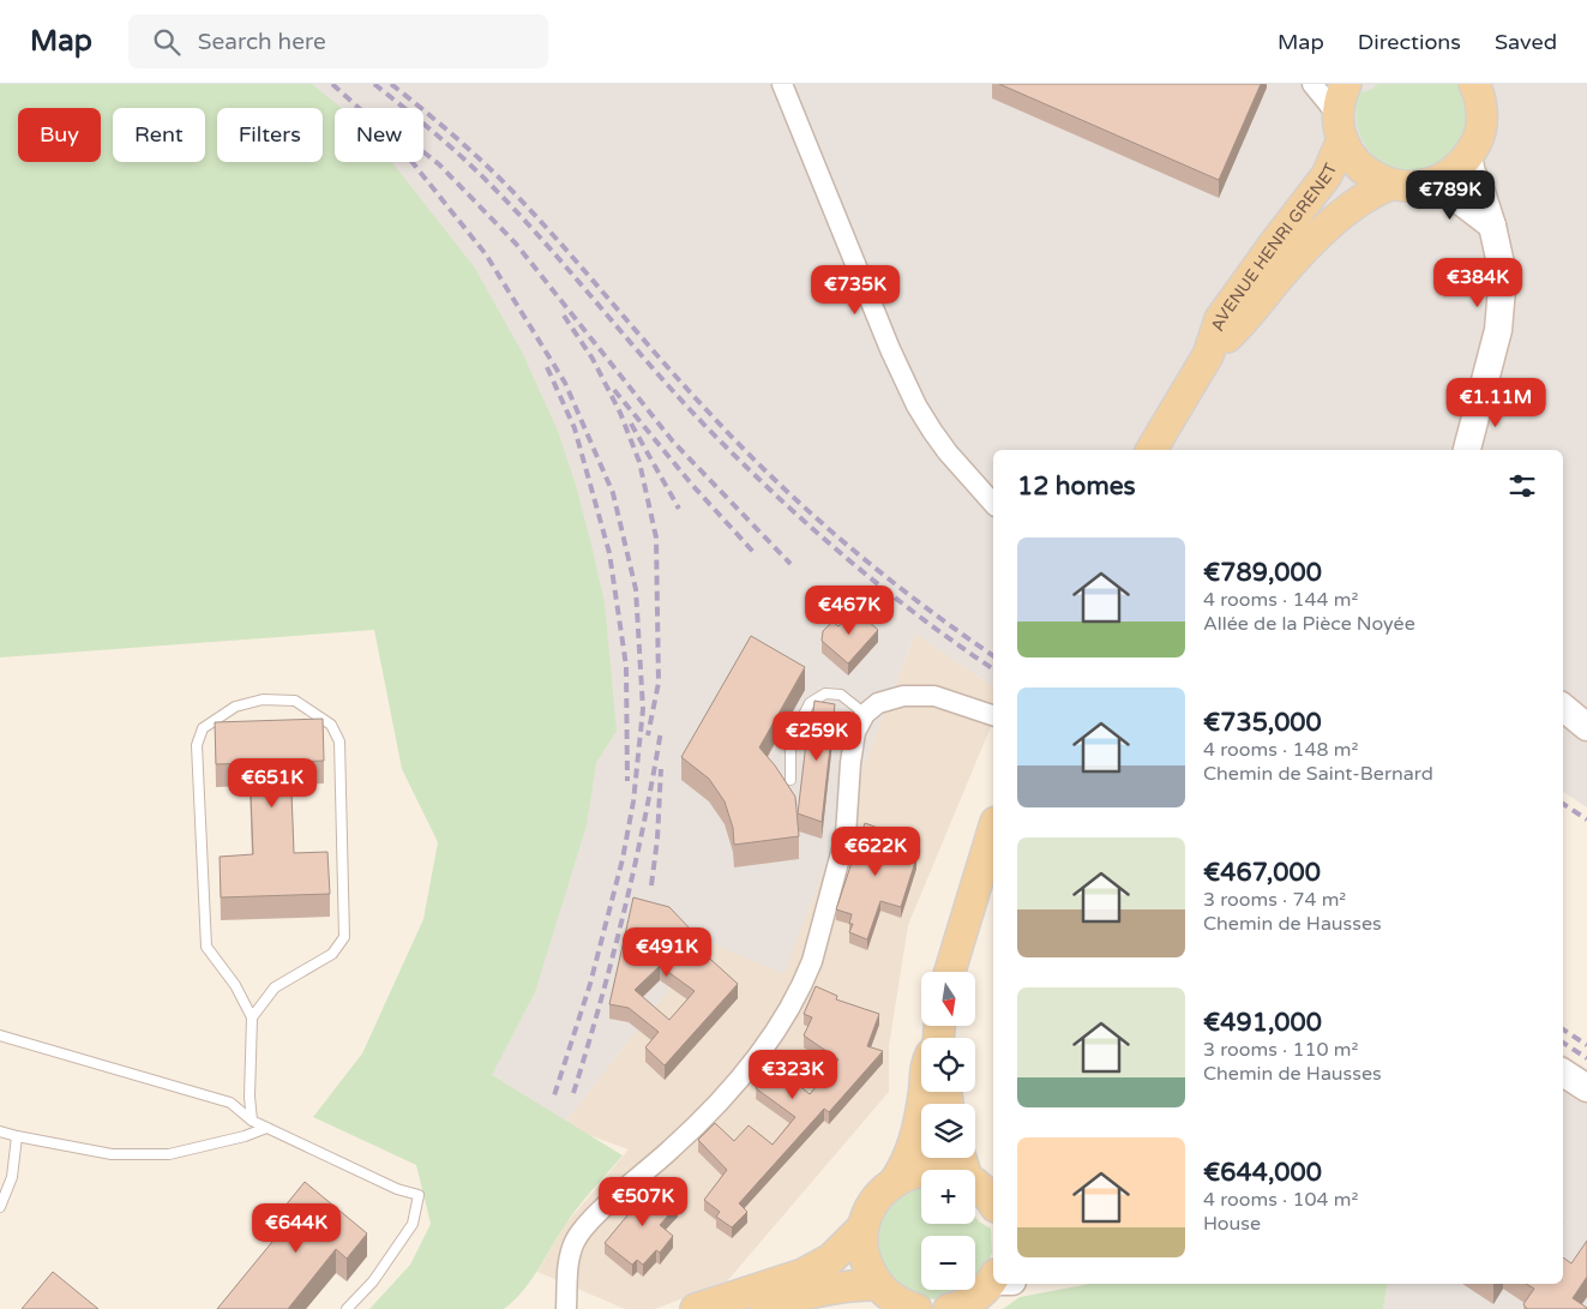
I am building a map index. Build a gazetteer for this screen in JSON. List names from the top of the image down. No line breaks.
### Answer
{"streets":{"main road":["AVENUE HENRI GRENET"]},"north":"bottom","page":{"header":"Map","search":"Search here","nav":["Map","Directions","Saved"],"chip":["Buy","Rent","Filters","New"],"price":["€789K","€384K","€735K","€1.11M","€467K","€259K","€651K","€622K","€491K","€323K","€507K","€644K"],"heading":"12 homes","list":[{"name":"€789,000","note":"4 rooms · 144 m² · Allée de la Pièce Noyée"},{"name":"€735,000","note":"4 rooms · 148 m² · Chemin de Saint-Bernard"},{"name":"€467,000","note":"3 rooms · 74 m² · Chemin de Hausses"},{"name":"€491,000","note":"3 rooms · 110 m² · Chemin de Hausses"},{"name":"€644,000","note":"4 rooms · 104 m² · House"}],"map_buttons":["+","−"]}}
